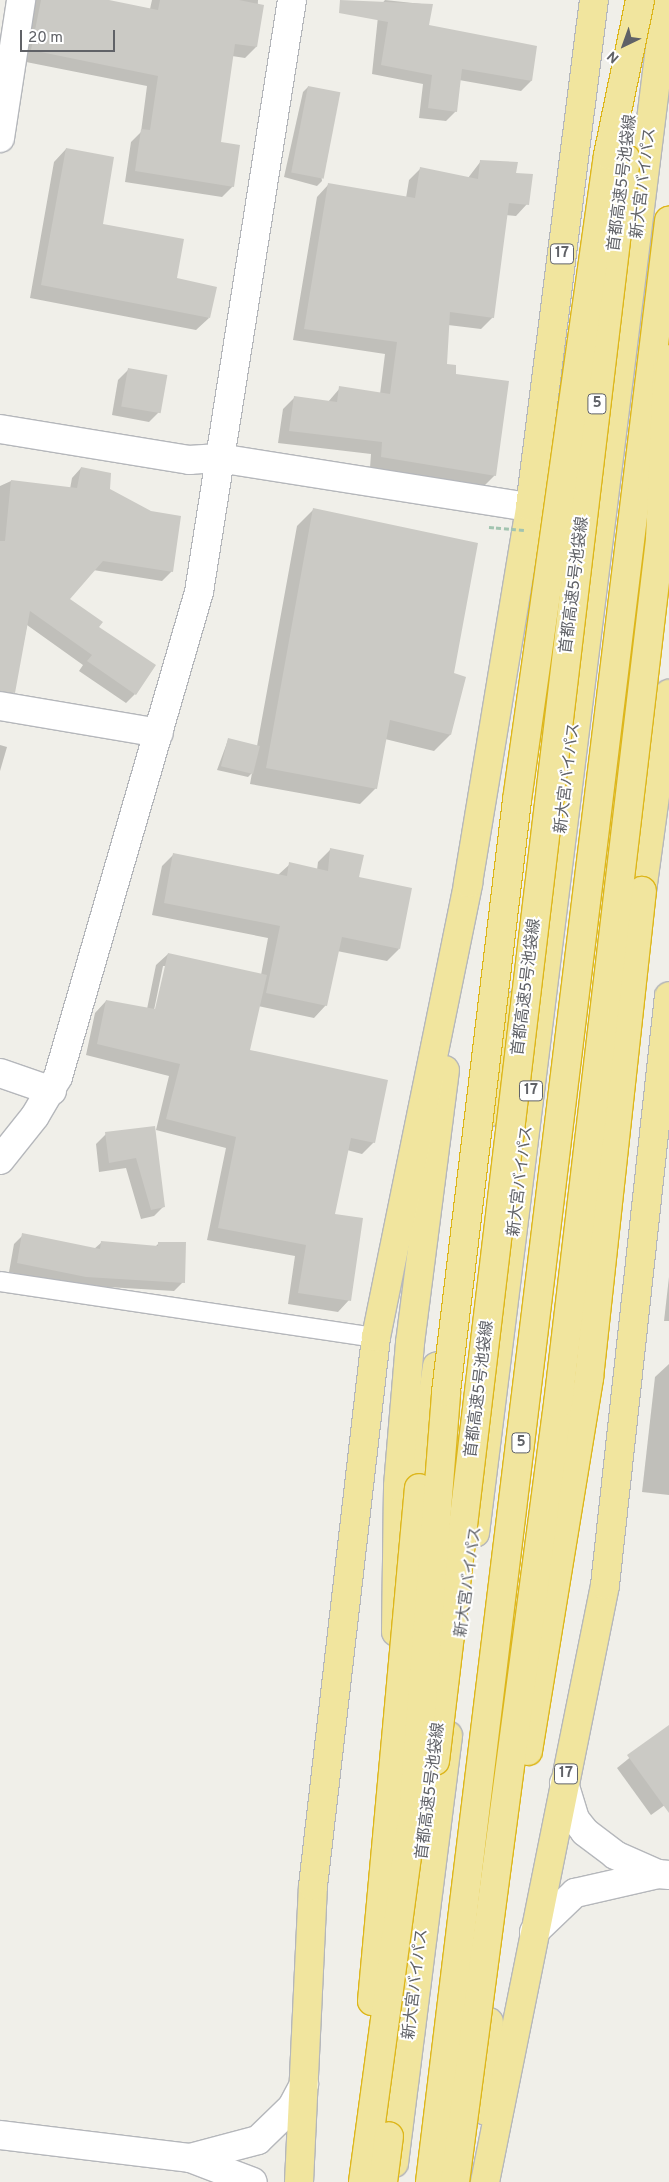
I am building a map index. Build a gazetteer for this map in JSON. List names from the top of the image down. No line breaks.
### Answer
{"streets":{"highway":["首都高速5号池袋線","新大宮バイパス","17","5"]},"crossings":[["新大宮バイパス","17"]],"scale_bar":"20 m","north":"bottom left"}
